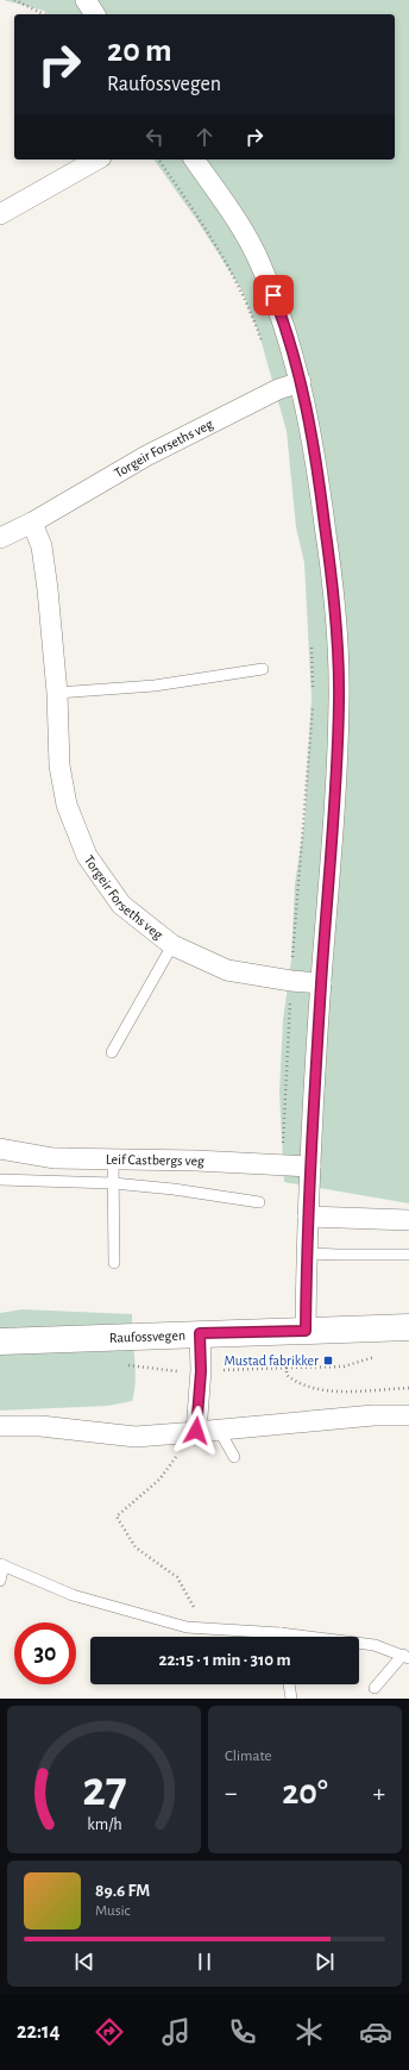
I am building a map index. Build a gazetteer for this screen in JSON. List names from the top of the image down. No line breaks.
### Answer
{"streets":{"main road":["Raufossvegen"],"street":["Torgeir Forseths veg","Leif Castbergs veg"]},"places":{"transit":["Mustad fabrikker"]},"page":{"turn":["20 m","Raufossvegen"],"limit":"30","trip":"22:15 · 1 min · 310 m","tile":"Climate","heat":["−","20°","+"],"song":["89.6 FM","Music"],"tabs":"22:14","gauge":["27","km/h"]}}
